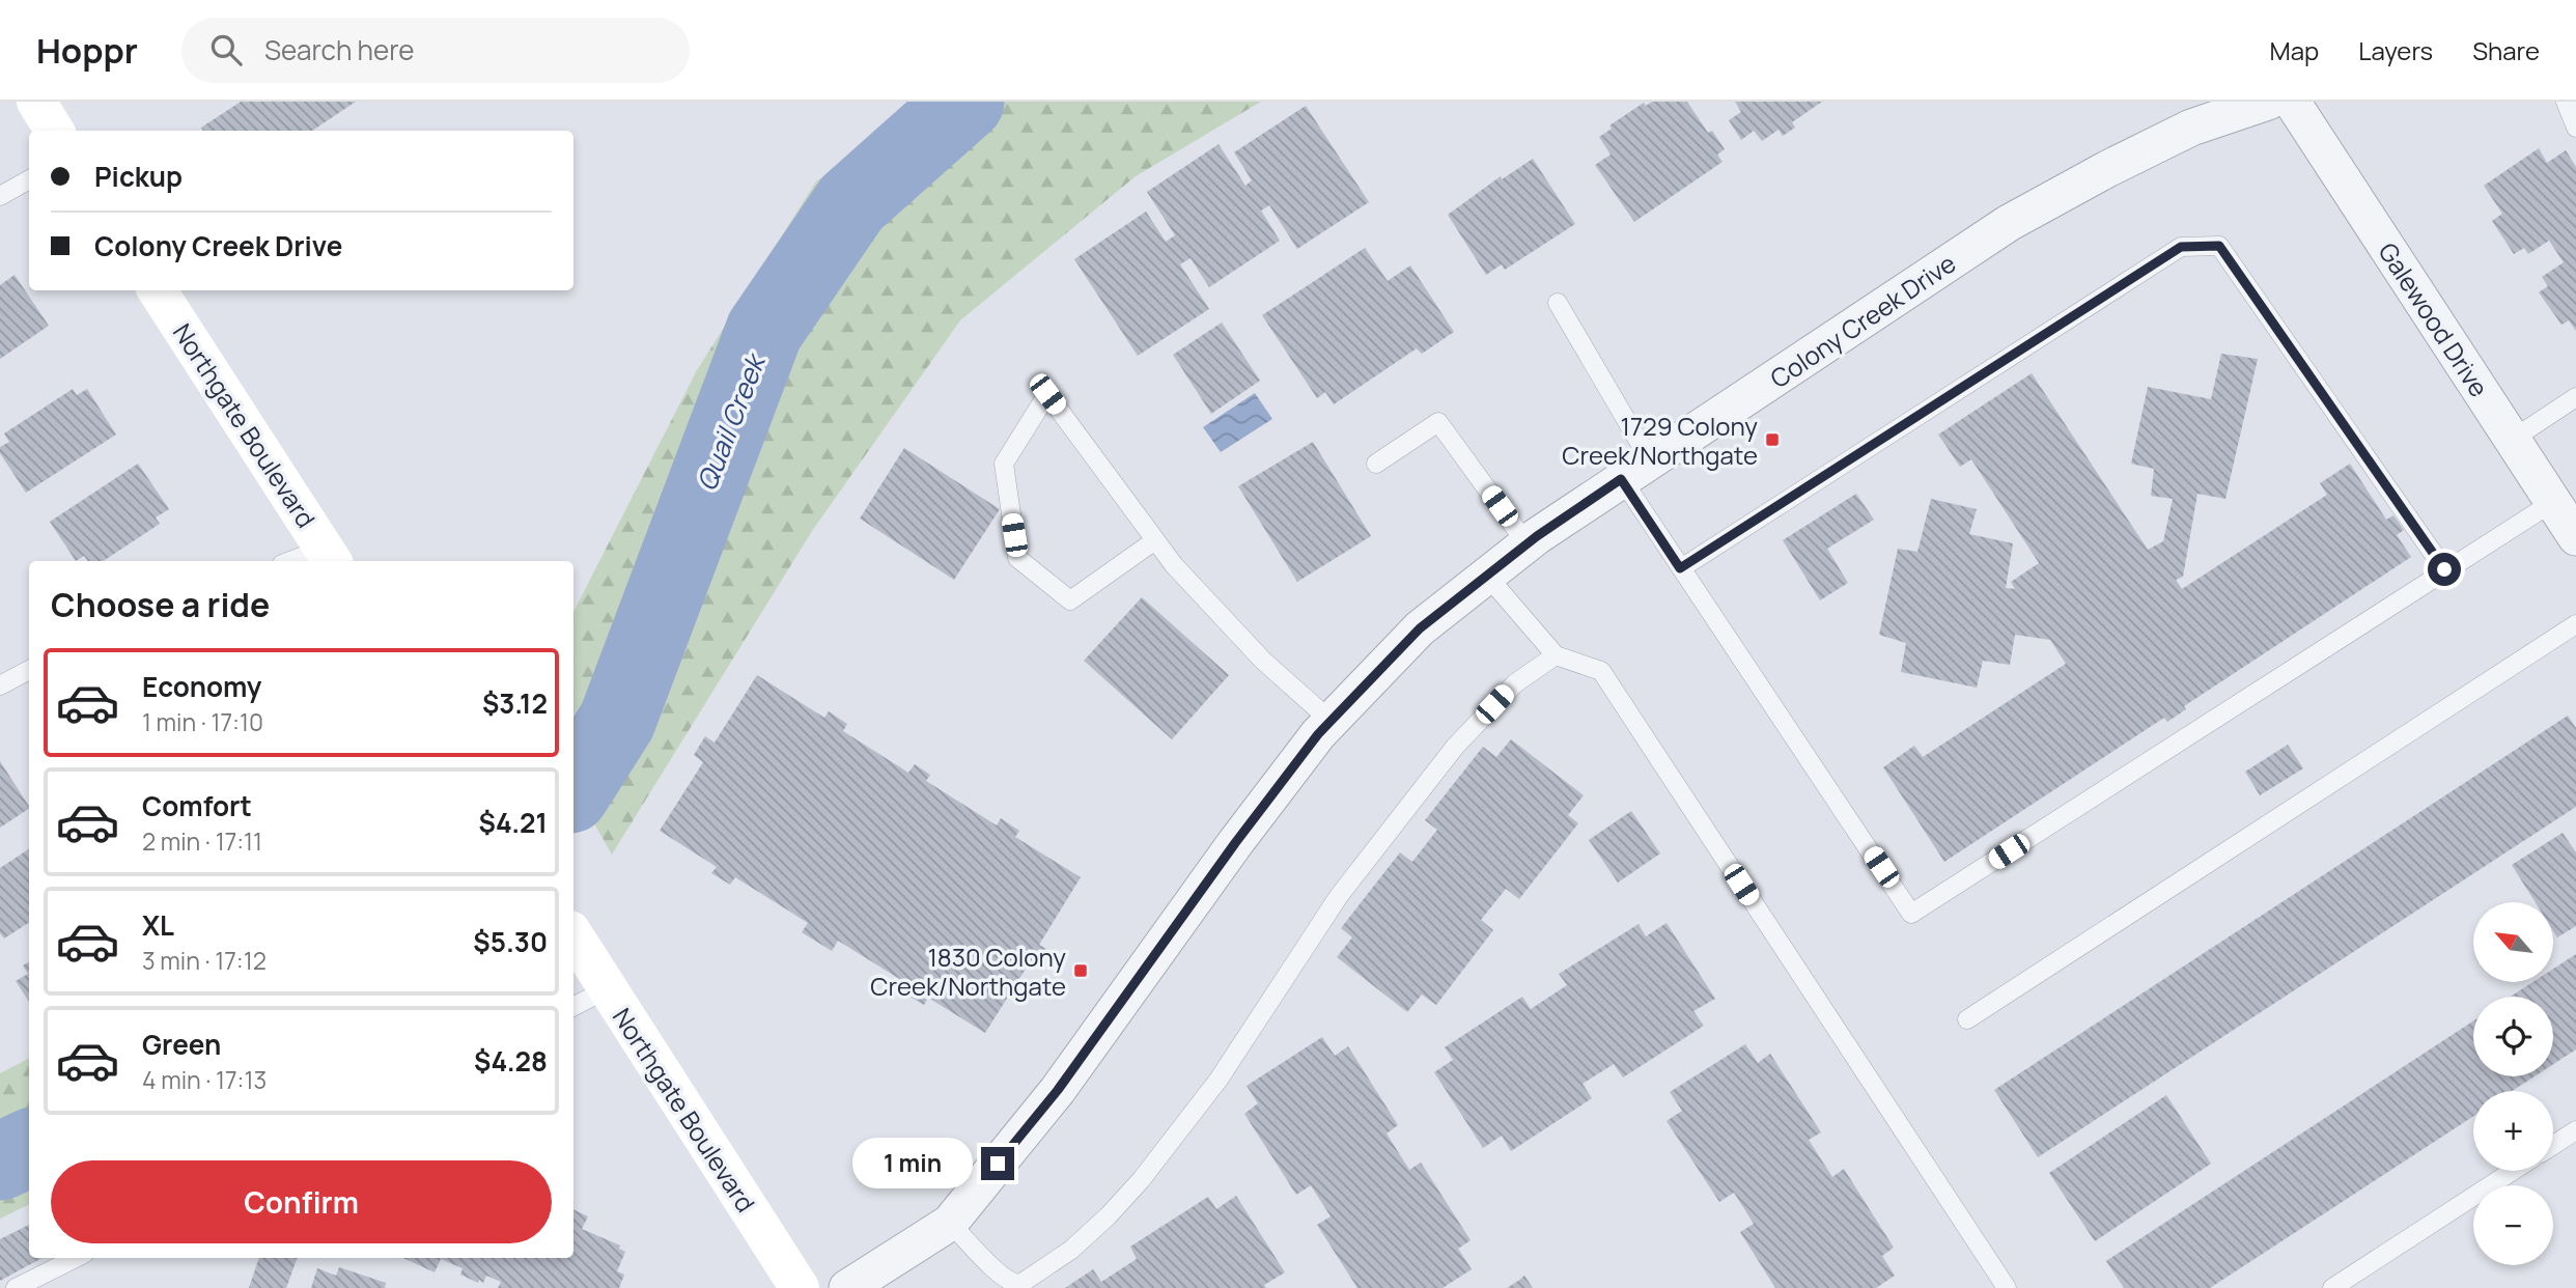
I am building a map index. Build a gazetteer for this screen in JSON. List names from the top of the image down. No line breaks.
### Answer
{"streets":{"street":["Galewood Drive","Colony Creek Drive","Northgate Boulevard"]},"water":["Quail Creek"],"places":{"transit":["1729 Colony Creek/Northgate","1830 Colony Creek/Northgate"]},"north":"top left","page":{"header":"Hoppr","search":"Search here","nav":["Map","Layers","Share"],"banner":["Pickup","Colony Creek Drive"],"heading":"Choose a ride","list":[{"name":"Economy","note":"1 min · 17:10","value":"$3.12"},{"name":"Comfort","note":"2 min · 17:11","value":"$4.21"},{"name":"XL","note":"3 min · 17:12","value":"$5.30"},{"name":"Green","note":"4 min · 17:13","value":"$4.28"}],"map_buttons":["+","−"],"bubble":"1 min","buttons":"Confirm"}}
